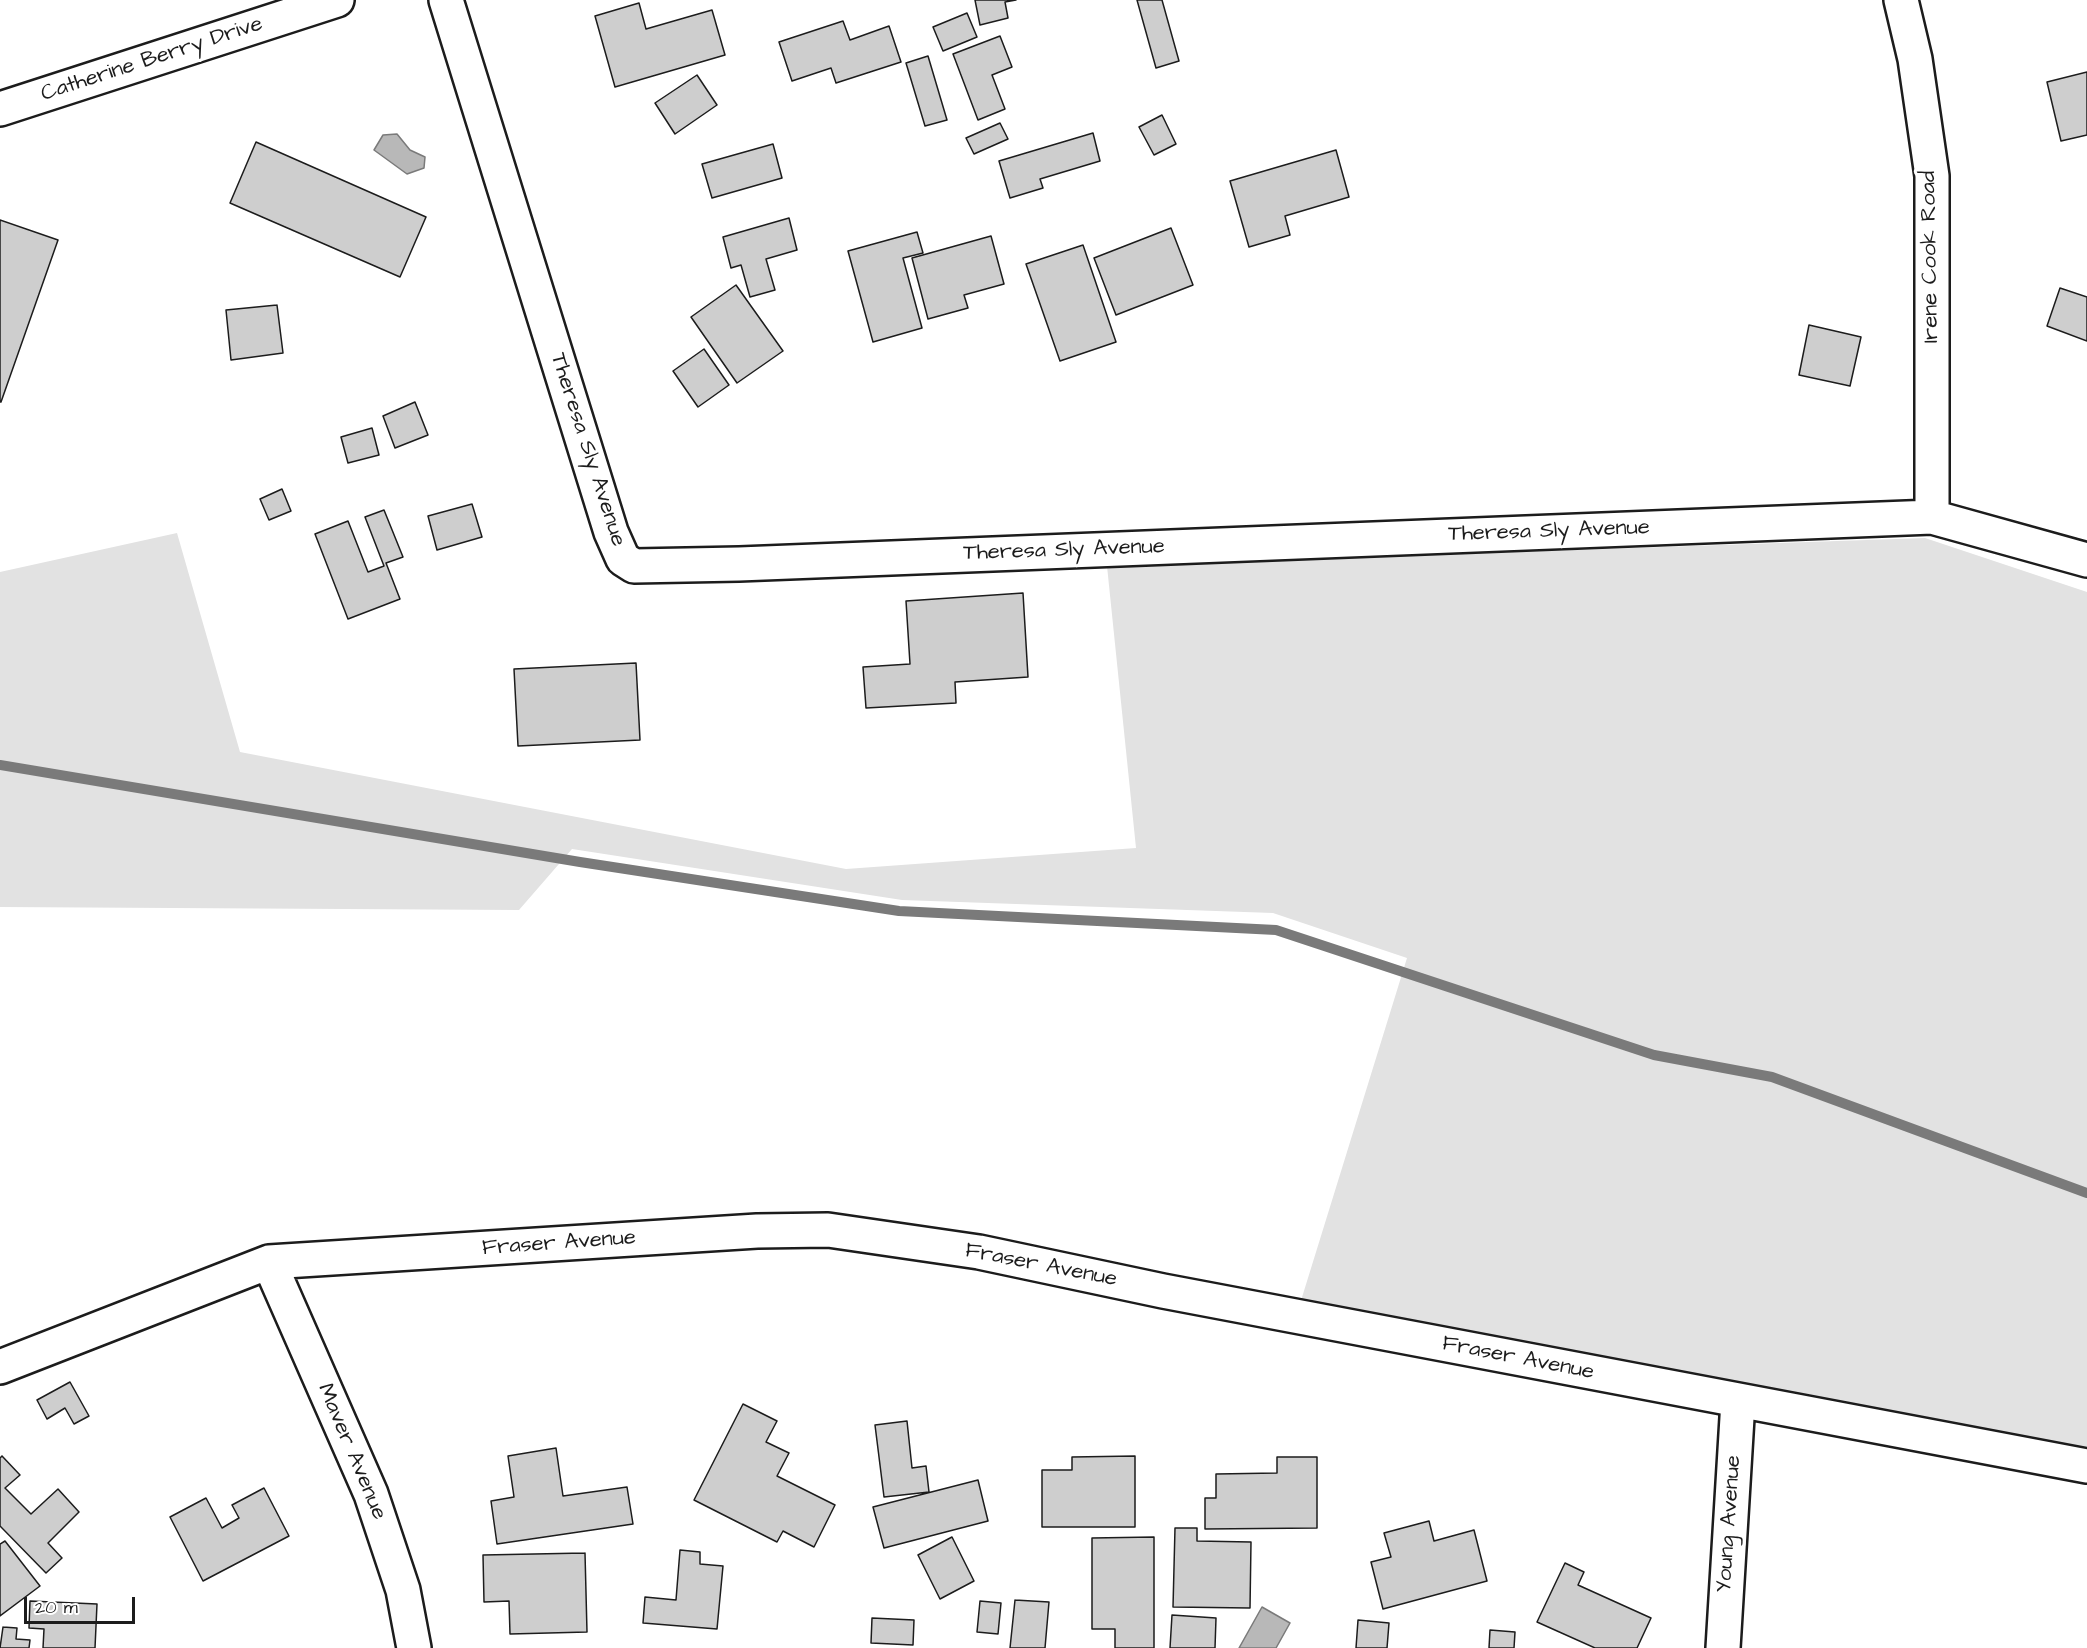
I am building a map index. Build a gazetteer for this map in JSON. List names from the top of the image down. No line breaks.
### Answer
{"streets":{"street":["Catherine Berry Drive","Irene Cook Road","Theresa Sly Avenue","Fraser Avenue","Maver Avenue","Young Avenue"]},"crossings":[["Irene Cook Road","Theresa Sly Avenue"],["Fraser Avenue","Maver Avenue"],["Fraser Avenue","Young Avenue"]],"scale_bar":"20 m"}
